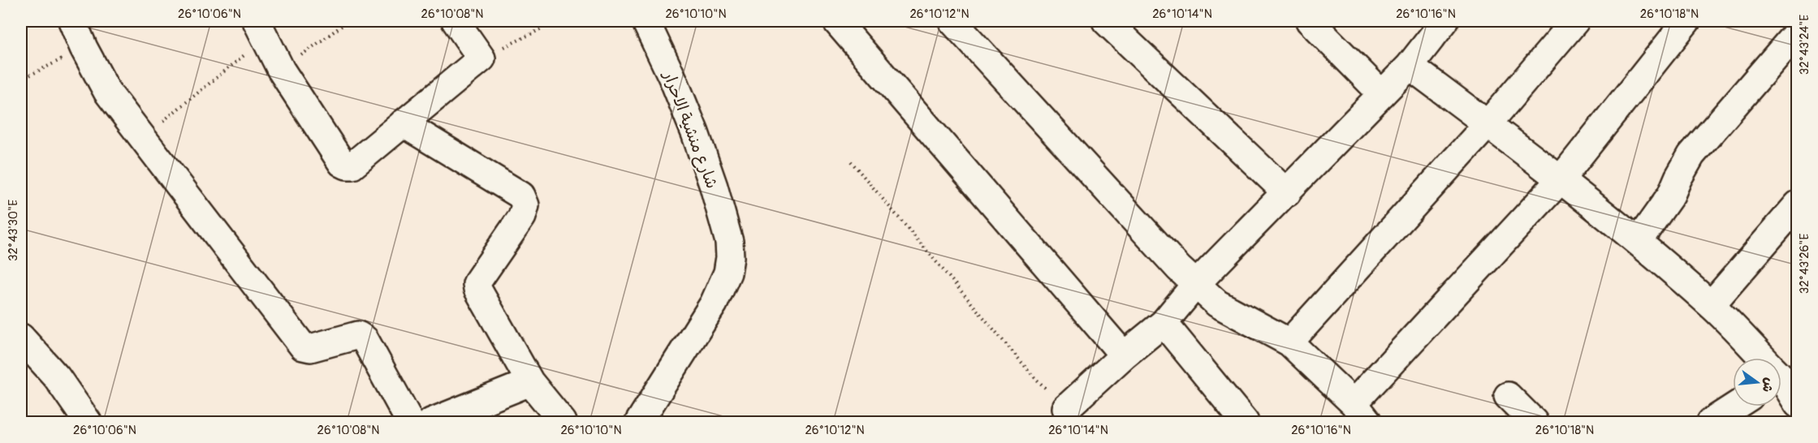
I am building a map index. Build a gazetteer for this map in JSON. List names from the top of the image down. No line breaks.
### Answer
{"streets":{"street":["شارع منشية الاحرار"]},"north":"right","coordinates":["26°10'06\"N","26°10'08\"N","26°10'10\"N","26°10'12\"N","26°10'14\"N","26°10'16\"N","26°10'18\"N","32°43'24\"E","32°43'30\"E","32°43'26\"E"]}
